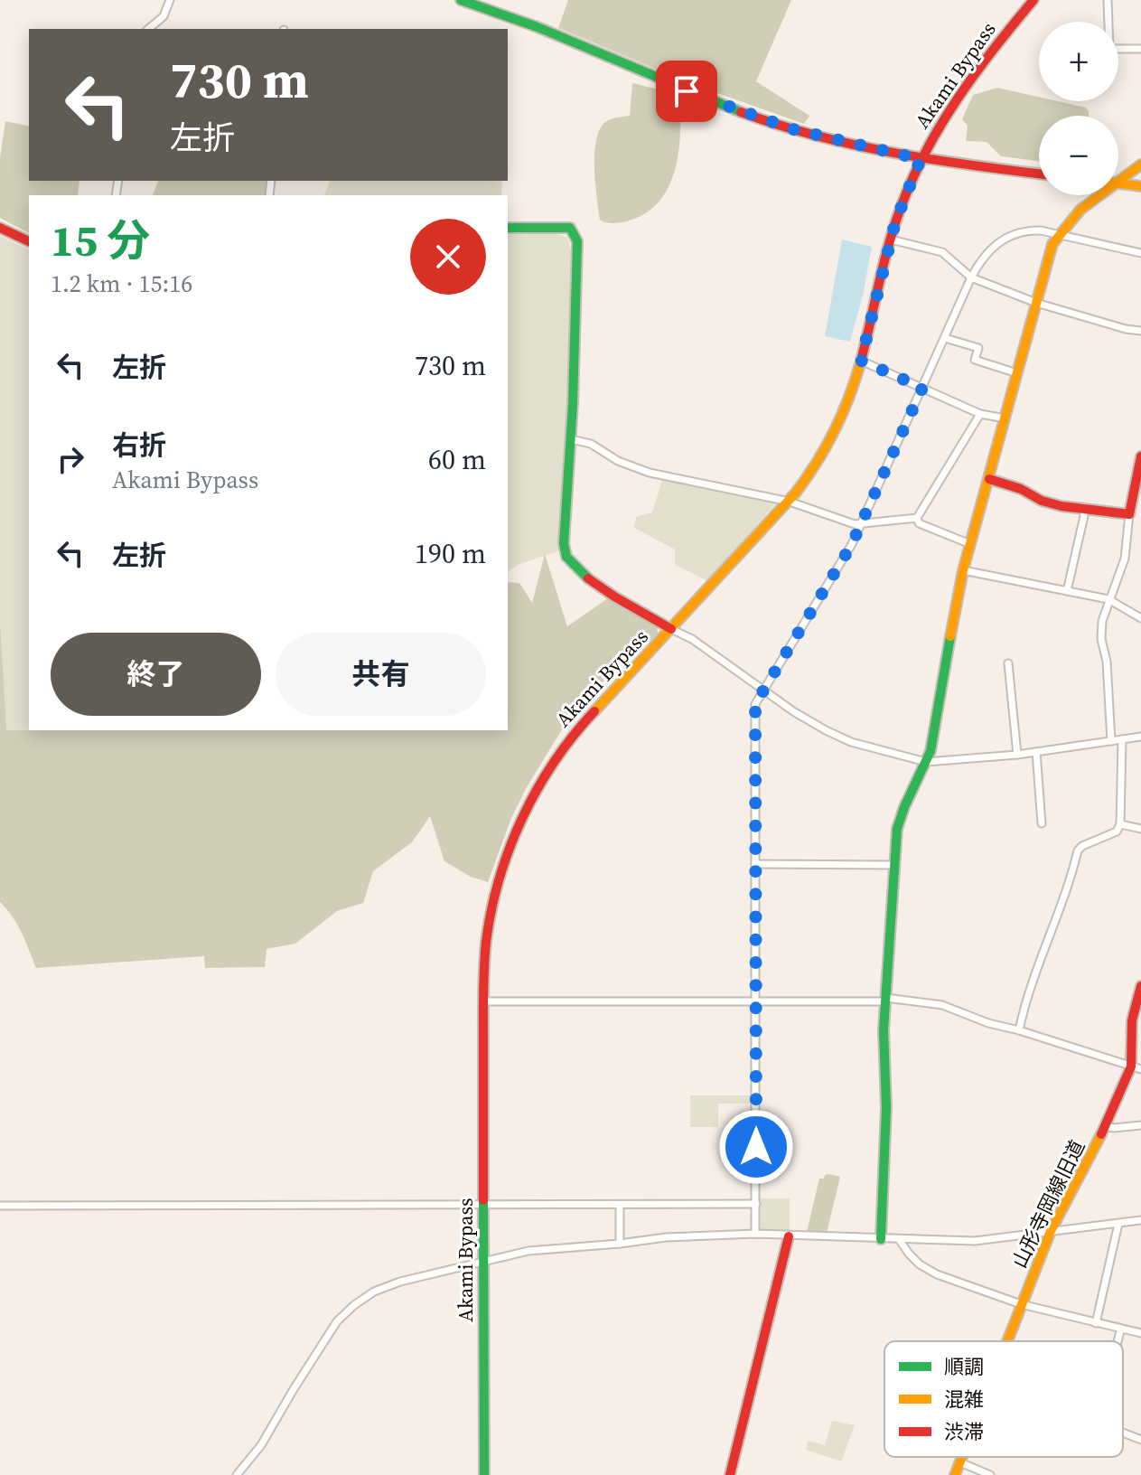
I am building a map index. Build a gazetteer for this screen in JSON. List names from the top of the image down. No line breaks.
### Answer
{"streets":{"street":["Akami Bypass","山形寺岡線旧道"]},"legend":["順調","混雑","渋滞"],"page":{"map_buttons":["+","−"],"turn":["730 m","左折"],"heading":["15 分","1.2 km · 15:16"],"list":[{"name":"左折","value":"730 m"},{"name":"右折","note":"Akami Bypass","value":"60 m"},{"name":"左折","value":"190 m"}],"buttons":["終了","共有"]}}
